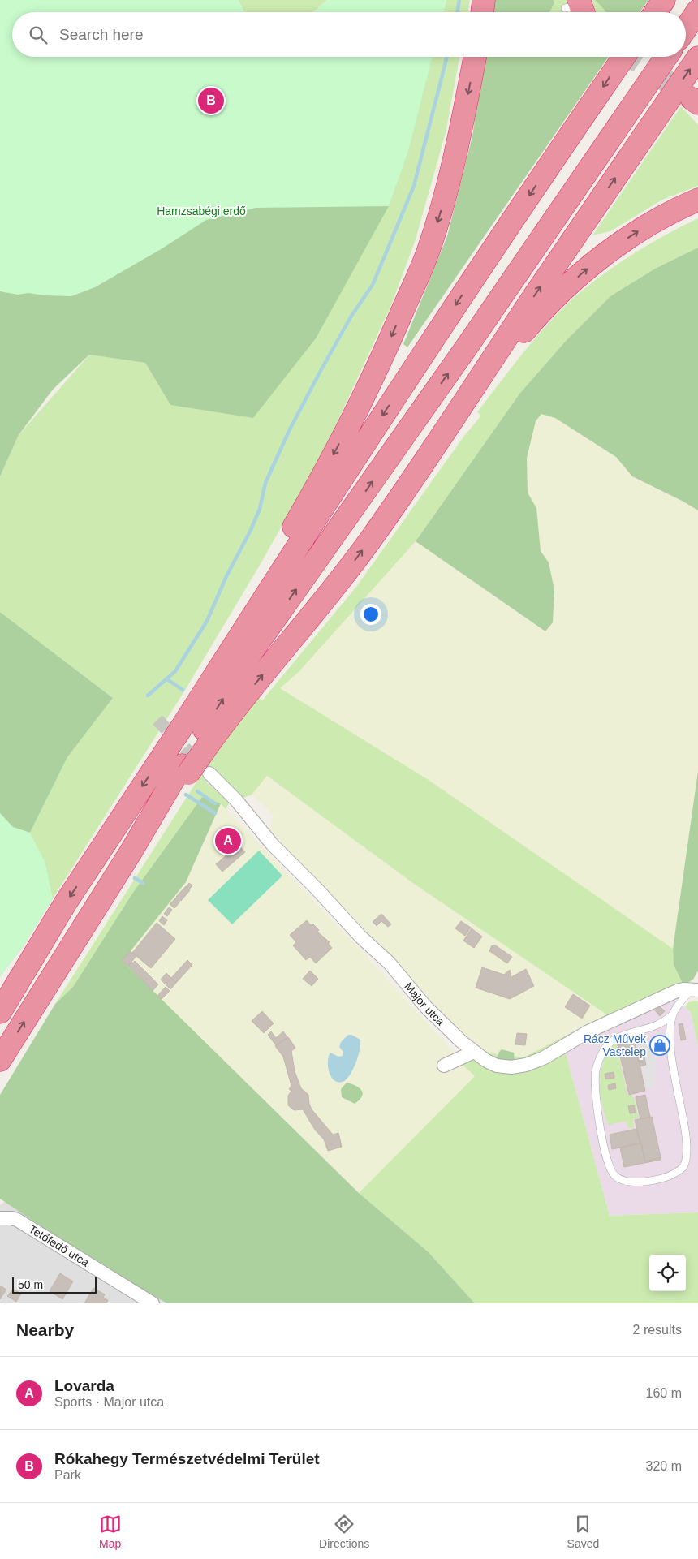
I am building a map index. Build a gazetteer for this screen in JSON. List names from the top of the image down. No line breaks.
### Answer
{"streets":{"street":["Major utca","Tetőfedő utca"]},"parks":["Hamzsabégi erdő"],"places":{"shop":["Rácz Művek Vastelep"]},"scale_bar":"50 m","page":{"search":"Search here","pins":["B","A"],"scale":"50 m","heading":["Nearby","2 results"],"list":[{"mark":"A","name":"Lovarda","note":"Sports · Major utca","value":"160 m"},{"mark":"B","name":"Rókahegy Természetvédelmi Terület","note":"Park","value":"320 m"}],"nav":["Map","Directions","Saved"]}}
